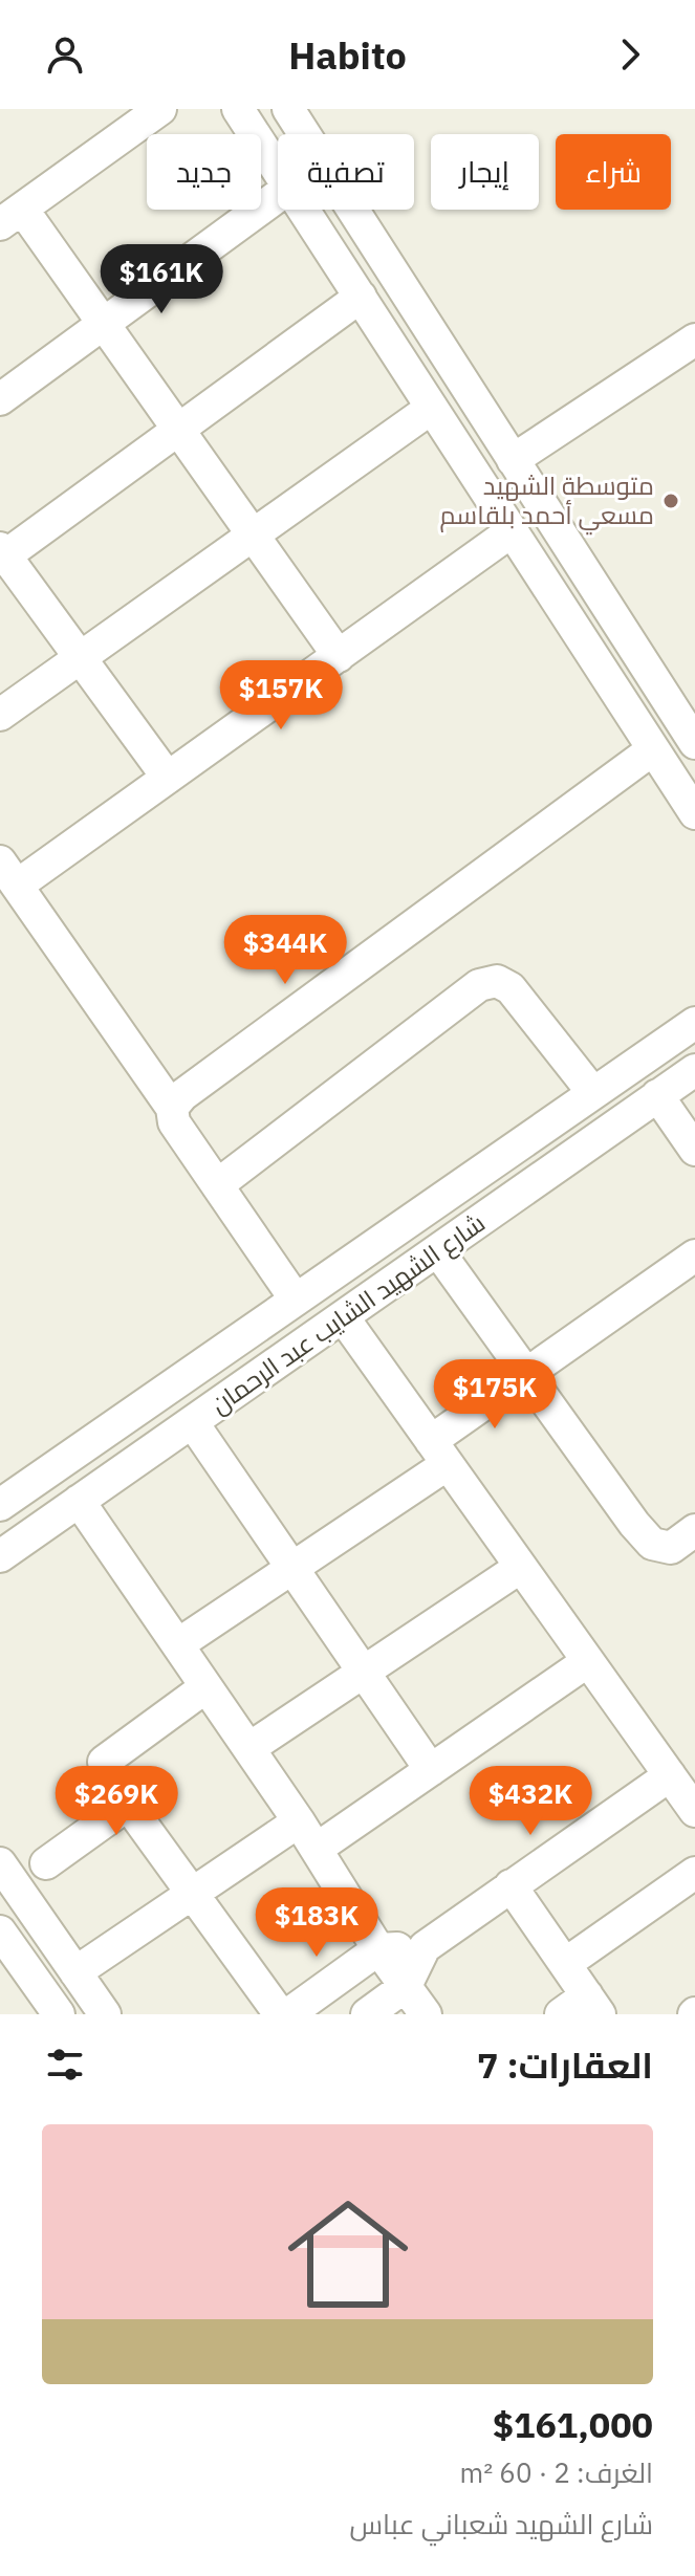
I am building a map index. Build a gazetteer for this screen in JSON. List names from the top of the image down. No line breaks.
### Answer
{"streets":{"street":["شارع الشهيد الشايب عبد الرحمان"]},"places":["متوسطة الشهيد مسعي أحمد بلقاسم"],"page":{"header":"Habito","chip":["شراء","إيجار","تصفية","جديد"],"price":["$161K","$157K","$344K","$175K","$269K","$432K","$183K"],"heading":"العقارات: 7","list":[{"name":"$161,000","note":"الغرف: 2 · 60 m² · شارع الشهيد شعباني عباس"}]}}
